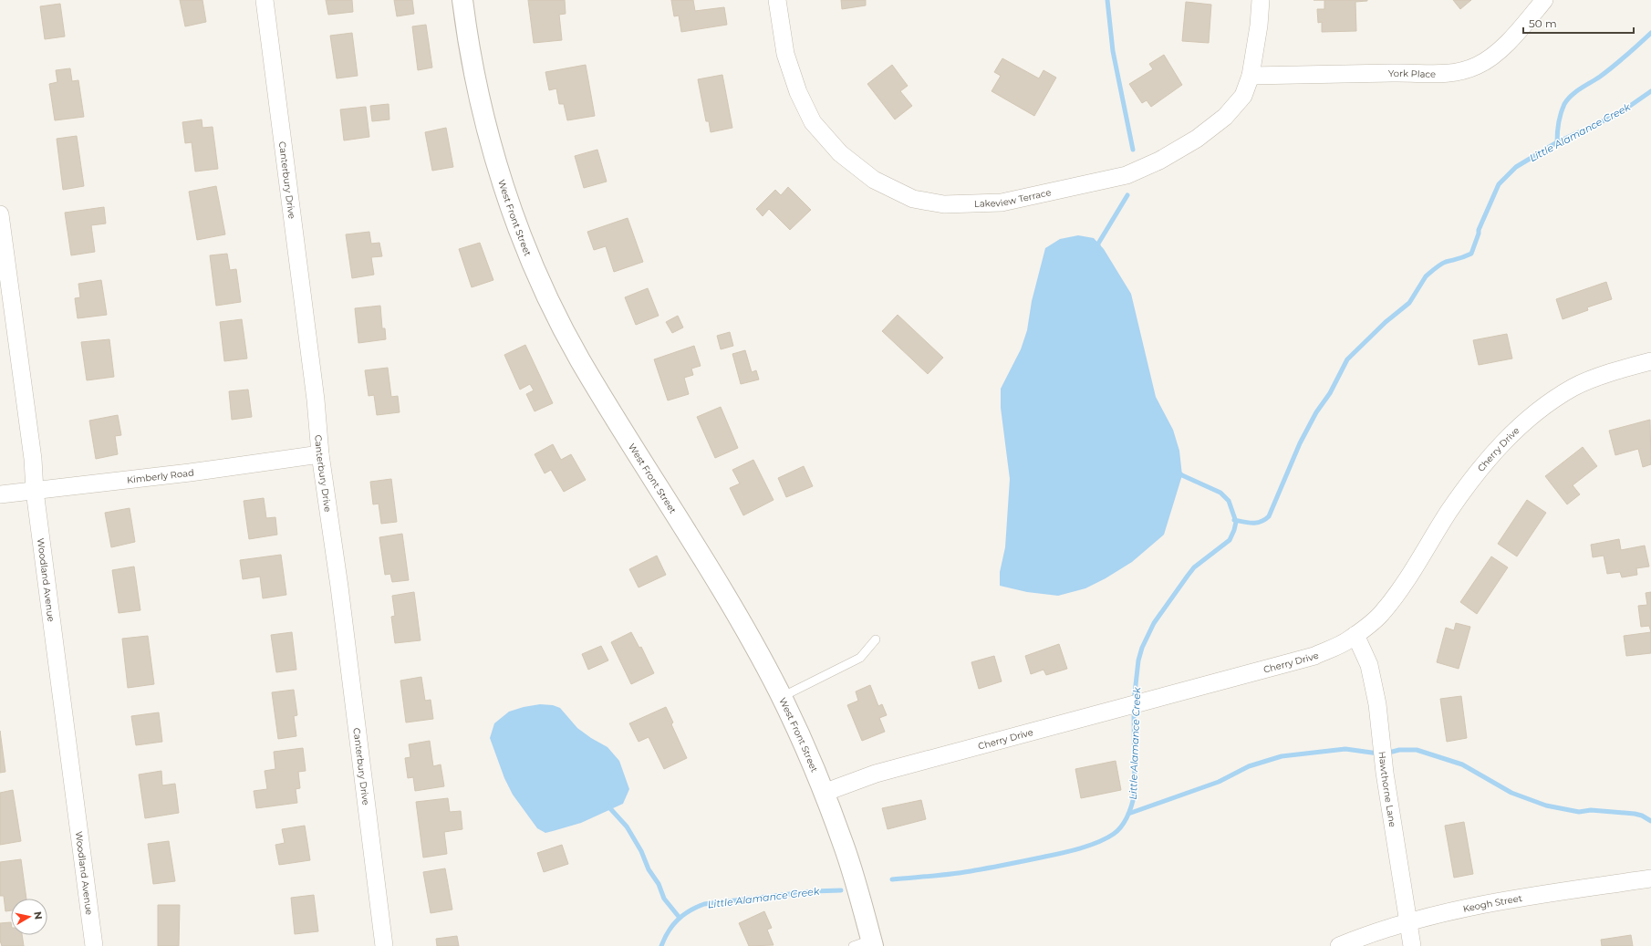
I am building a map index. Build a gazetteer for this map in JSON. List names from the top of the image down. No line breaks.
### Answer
{"streets":{"street":["York Place","Canterbury Drive","Lakeview Terrace","West Front Street","Cherry Drive","Kimberly Road","Woodland Avenue","Hawthorne Lane","Keogh Street"]},"crossings":[["York Place","Lakeview Terrace"],["Canterbury Drive","Kimberly Road"],["West Front Street","Cherry Drive"],["Cherry Drive","Hawthorne Lane"],["Kimberly Road","Woodland Avenue"],["Hawthorne Lane","Keogh Street"]],"water":["Little Alamance Creek"],"scale_bar":"50 m","north":"right"}
